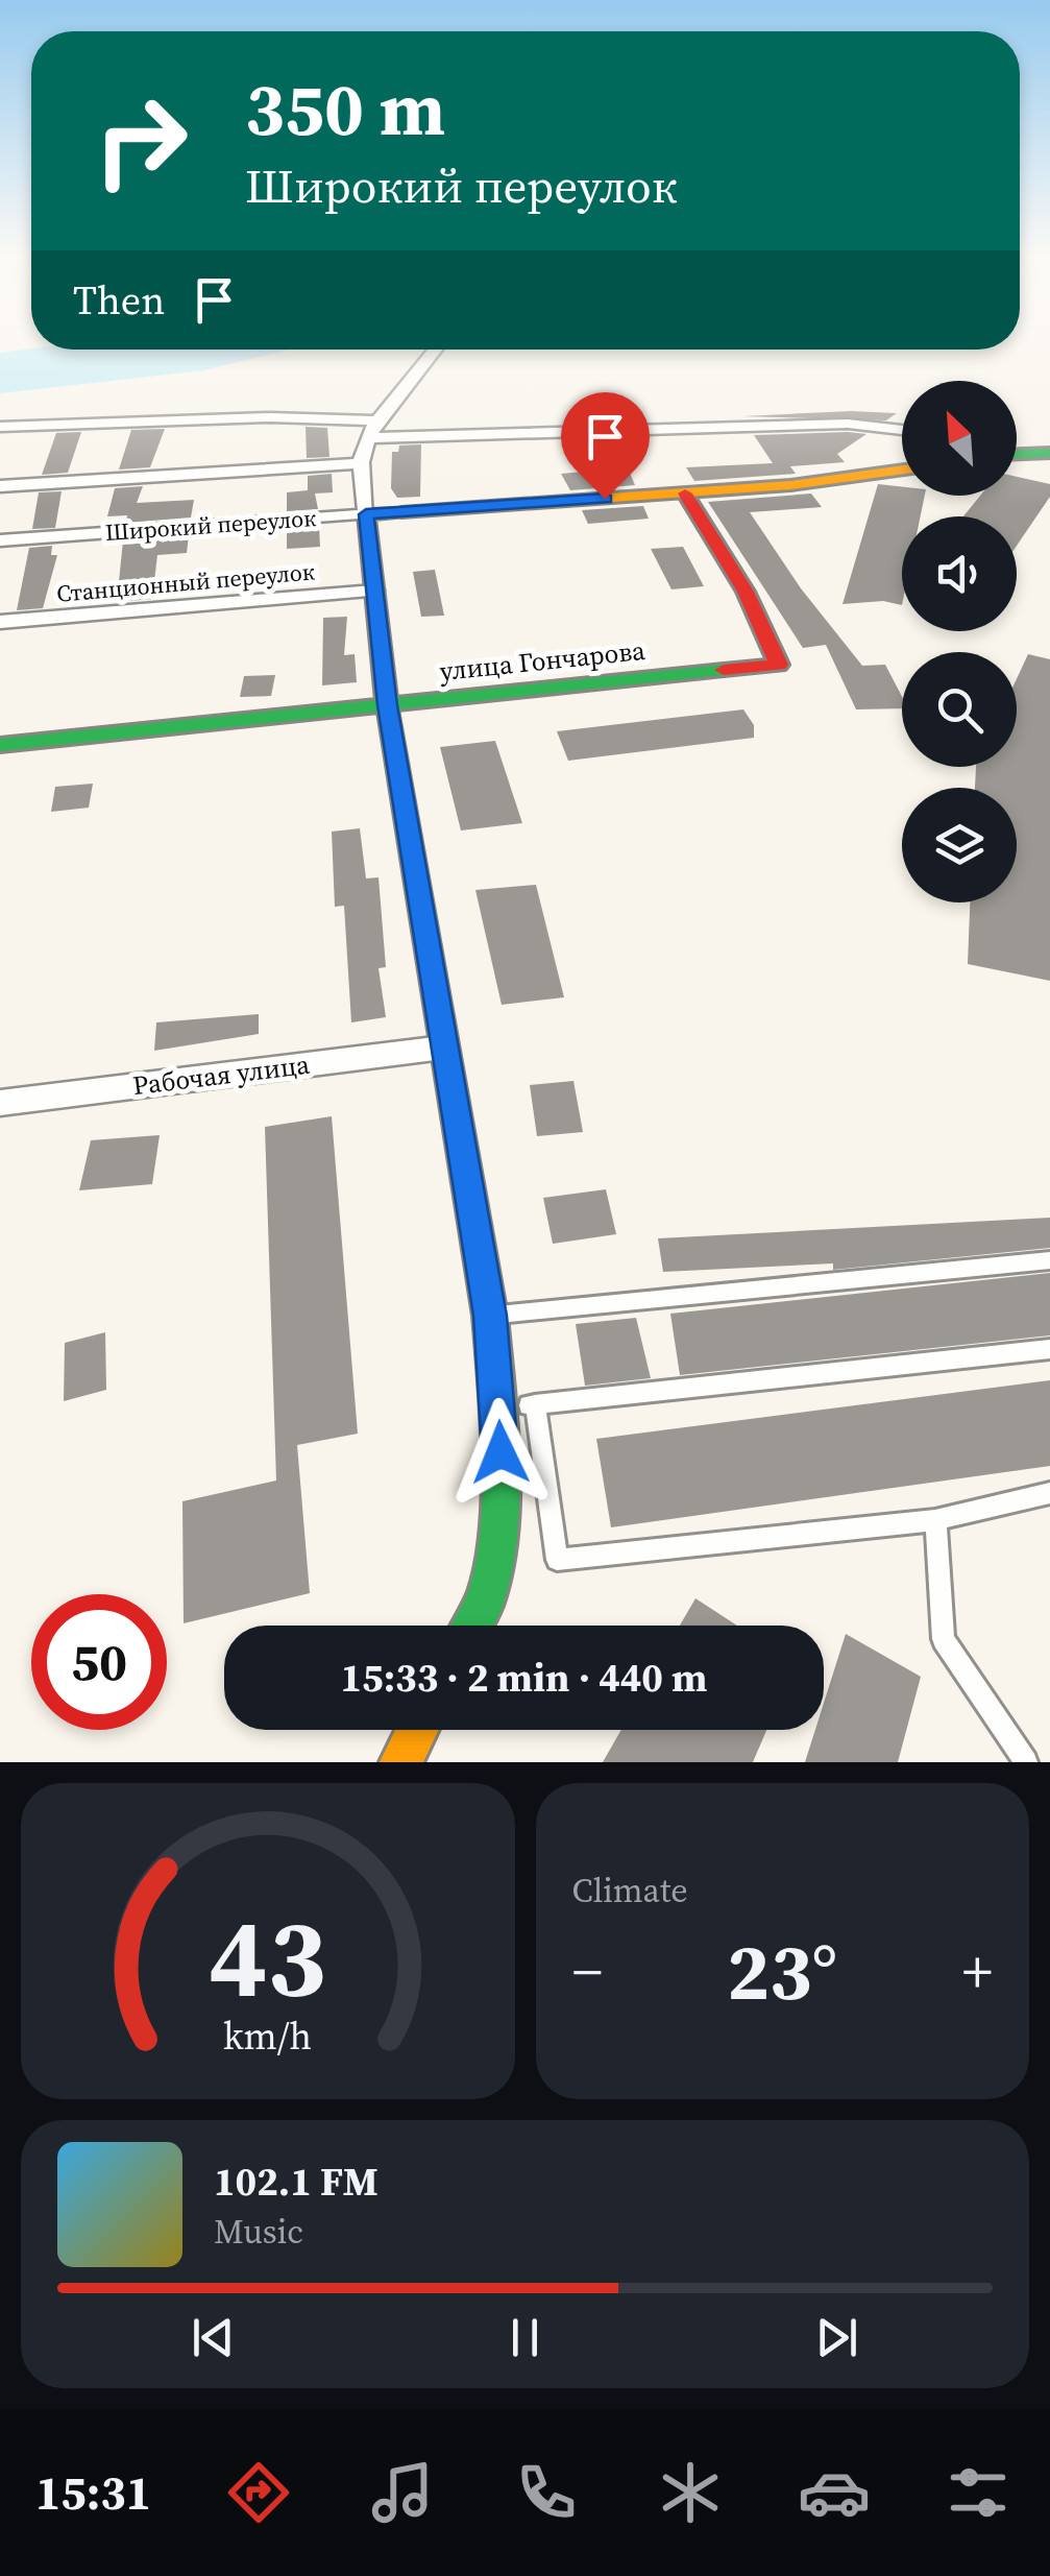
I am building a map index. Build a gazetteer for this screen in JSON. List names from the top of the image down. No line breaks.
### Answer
{"streets":{"main road":["Широкий переулок","улица Гончарова"],"street":["Станционный переулок","Рабочая улица"]},"crossings":[["Широкий переулок","улица Гончарова"]],"north":"top left","page":{"turn":["350 m","Широкий переулок"],"then":"Then","limit":"50","trip":"15:33 · 2 min · 440 m","tile":"Climate","heat":["−","23°","+"],"song":["102.1 FM","Music"],"tabs":"15:31","gauge":["43","km/h"]}}
